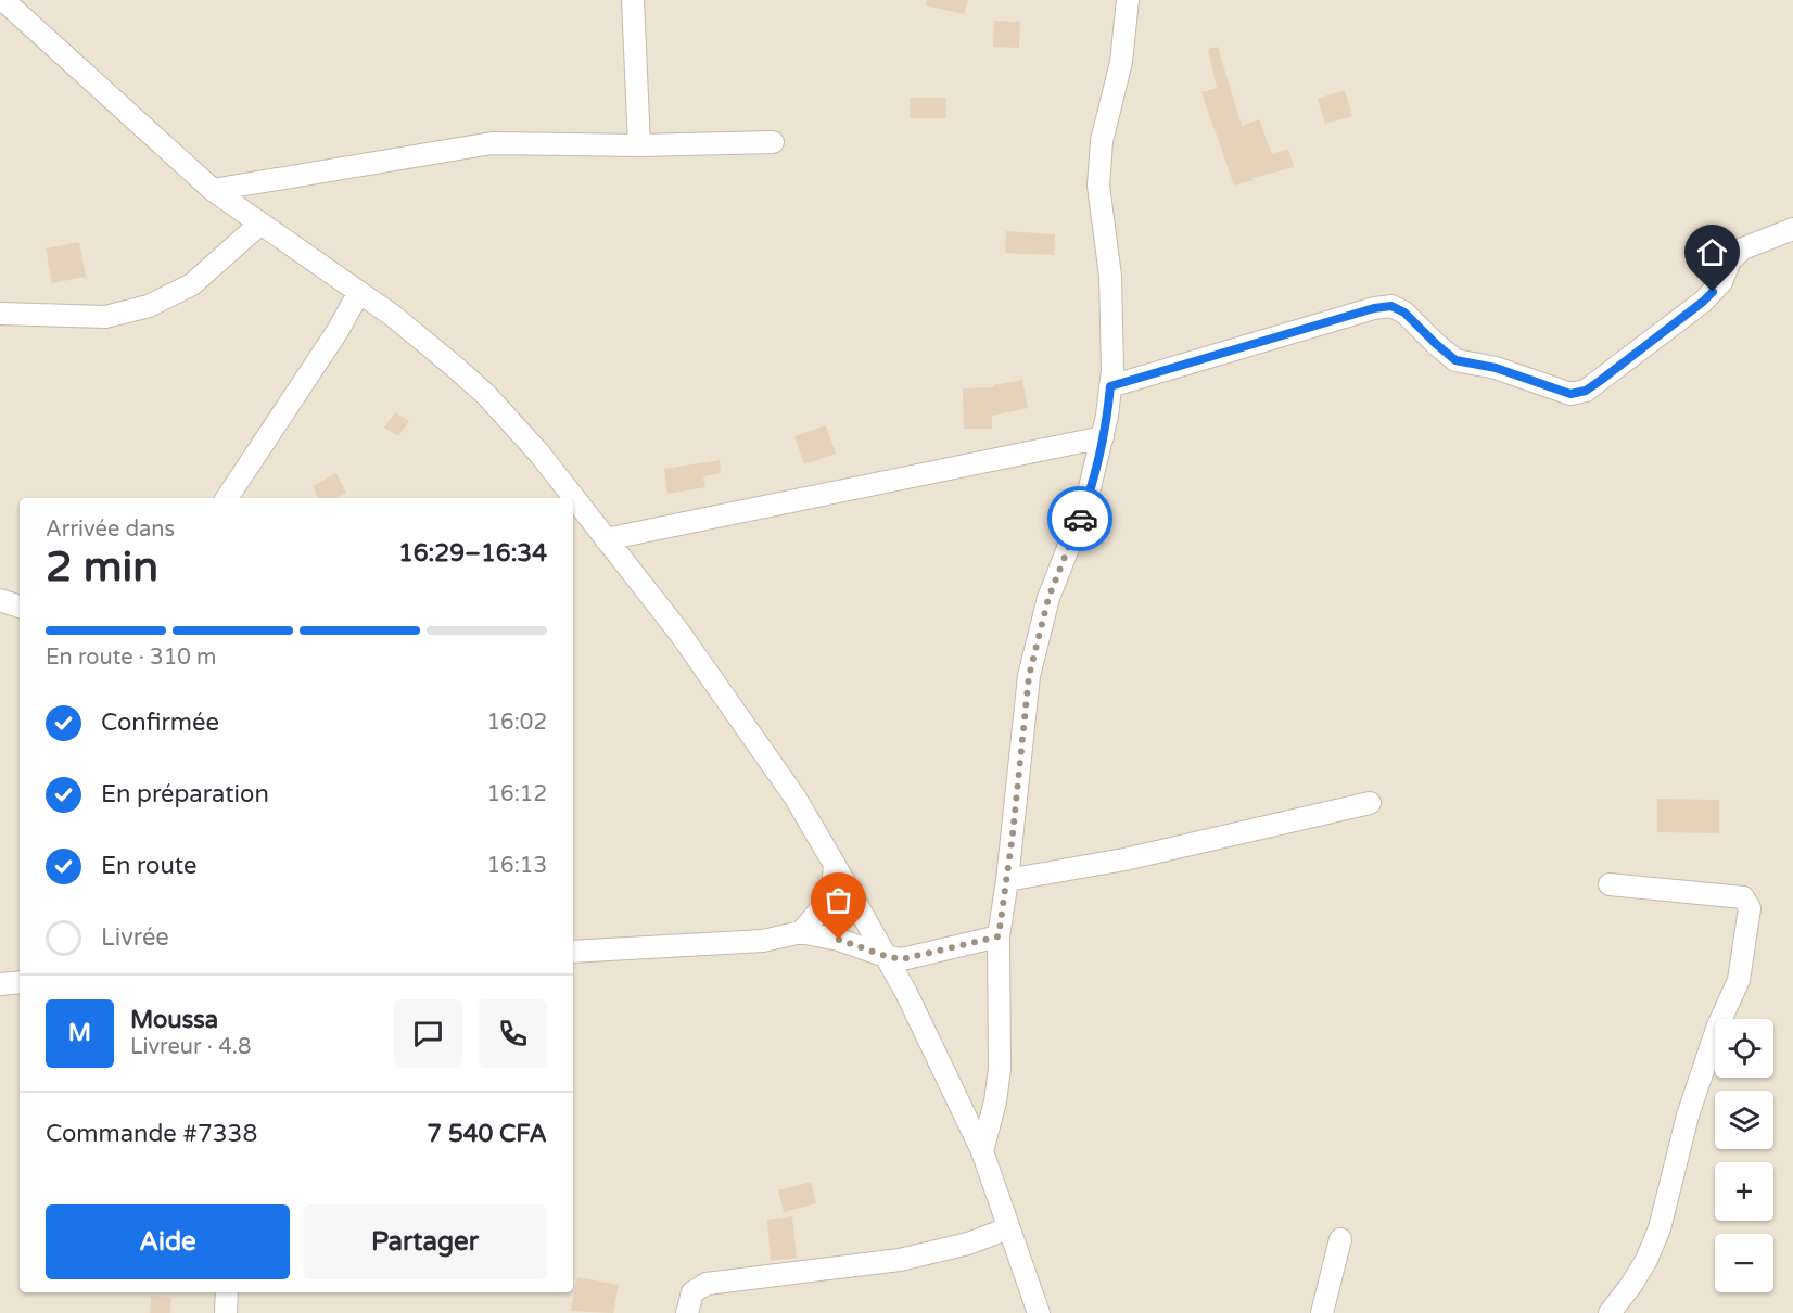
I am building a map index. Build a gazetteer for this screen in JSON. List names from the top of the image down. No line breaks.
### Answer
{"page":{"heading":["2 min","Arrivée dans","16:29–16:34"],"panel":["Moussa","Livreur · 4.8","Commande #7338","7 540 CFA"],"bar":"En route · 310 m","list":[["Confirmée","16:02"],["En préparation","16:12"],["En route","16:13"],"Livrée"],"round":"M","map_buttons":["+","−"],"buttons":["Aide","Partager"]}}
